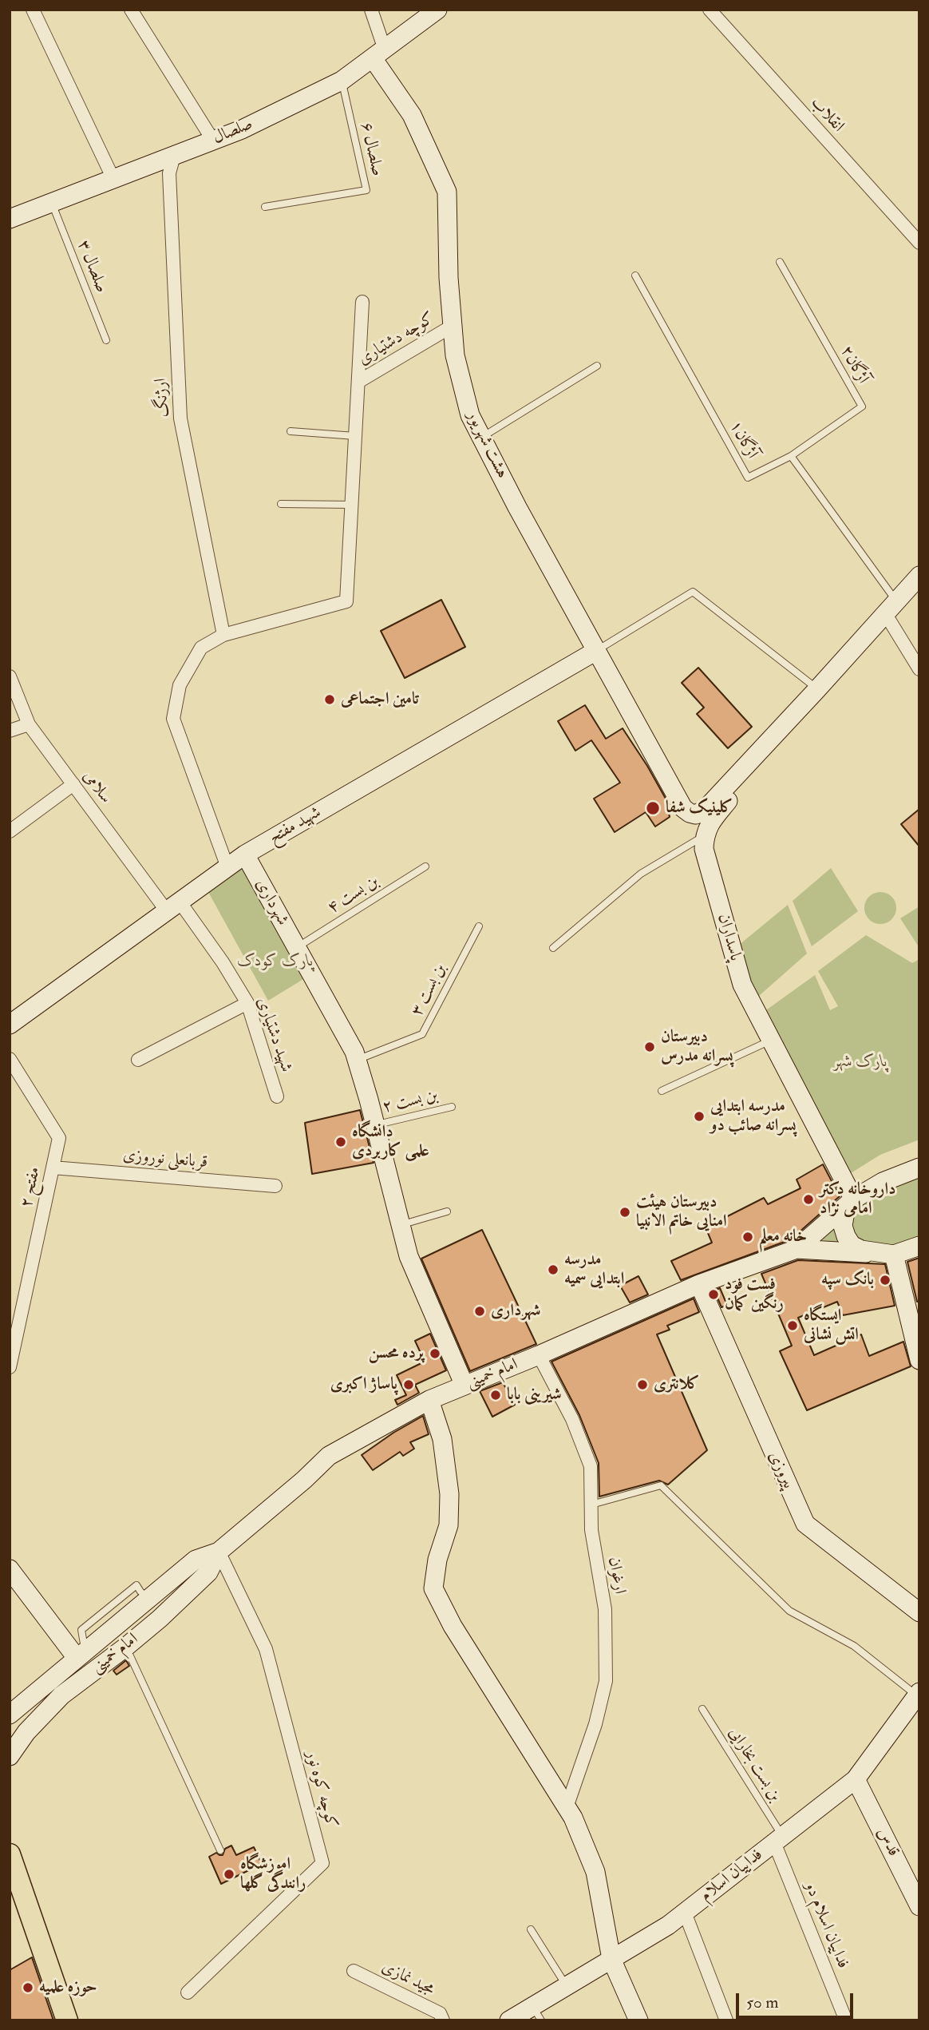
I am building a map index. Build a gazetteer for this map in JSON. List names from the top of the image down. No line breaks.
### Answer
{"streets":{"street":["انقلاب","صلصال","کوچه دشتیاری","ارژنگ","هشت شهریور","سلامی","شهید مفتح","شهرداری","پاسداران","شهید دشتیاری","قربانعلی نوروزی","مفتح ۲","امام خمینی","پیروزی","ارغوان","کوچه کوه نور","قدس","فداییان اسلام","فداییان اسلام دو","مجید نمازی"],"lane":["صلصال ۶","صلصال ۳","۲آژگان","۱آژگان","بن بست ۴","بن بست ۳","بن بست ۲","بن بست بخارایی"]},"crossings":[["صلصال","صلصال ۶"],["صلصال","صلصال ۳"],["صلصال","ارژنگ"],["صلصال","هشت شهریور"],["کوچه دشتیاری","هشت شهریور"],["۲آژگان","۱آژگان"],["هشت شهریور","شهید مفتح"],["سلامی","شهید مفتح"],["سلامی","شهید دشتیاری"],["شهید مفتح","شهرداری"],["شهید مفتح","شهید دشتیاری"],["بن بست ۴","شهرداری"],["شهرداری","بن بست ۳"],["شهرداری","بن بست ۲"],["شهرداری","امام خمینی"],["پاسداران","امام خمینی"],["قربانعلی نوروزی","مفتح ۲"],["امام خمینی","پیروزی"],["امام خمینی","ارغوان"],["امام خمینی","کوچه کوه نور"],["بن بست بخارایی","فداییان اسلام"],["بن بست بخارایی","فداییان اسلام دو"],["قدس","فداییان اسلام"],["فداییان اسلام","فداییان اسلام دو"]],"parks":["پارک کودک","پارک شهر"],"places":["تامین اجتماعی","کلینیک شفا","دبیرستان پسرانه مدرس","مدرسه ابتدایی پسرانه صائب دو","دانشگاه علمی کاربردی","داروخانه دکتر امامی نژاد","دبیرستان هیئت امنایی خاتم الانبیا","خانه معلم","مدرسه ابتدایی سمیه","بانک سپه","فست فود رنگین کمان","شهرداری","ایستگاه اتش نشانی","پرده محسن","پاساژ اکبری","کلانتری","شیرینی بابا","اموزشگاه رانندگی گلها","حوزه علمیه"],"scale_bar":"50 m"}
